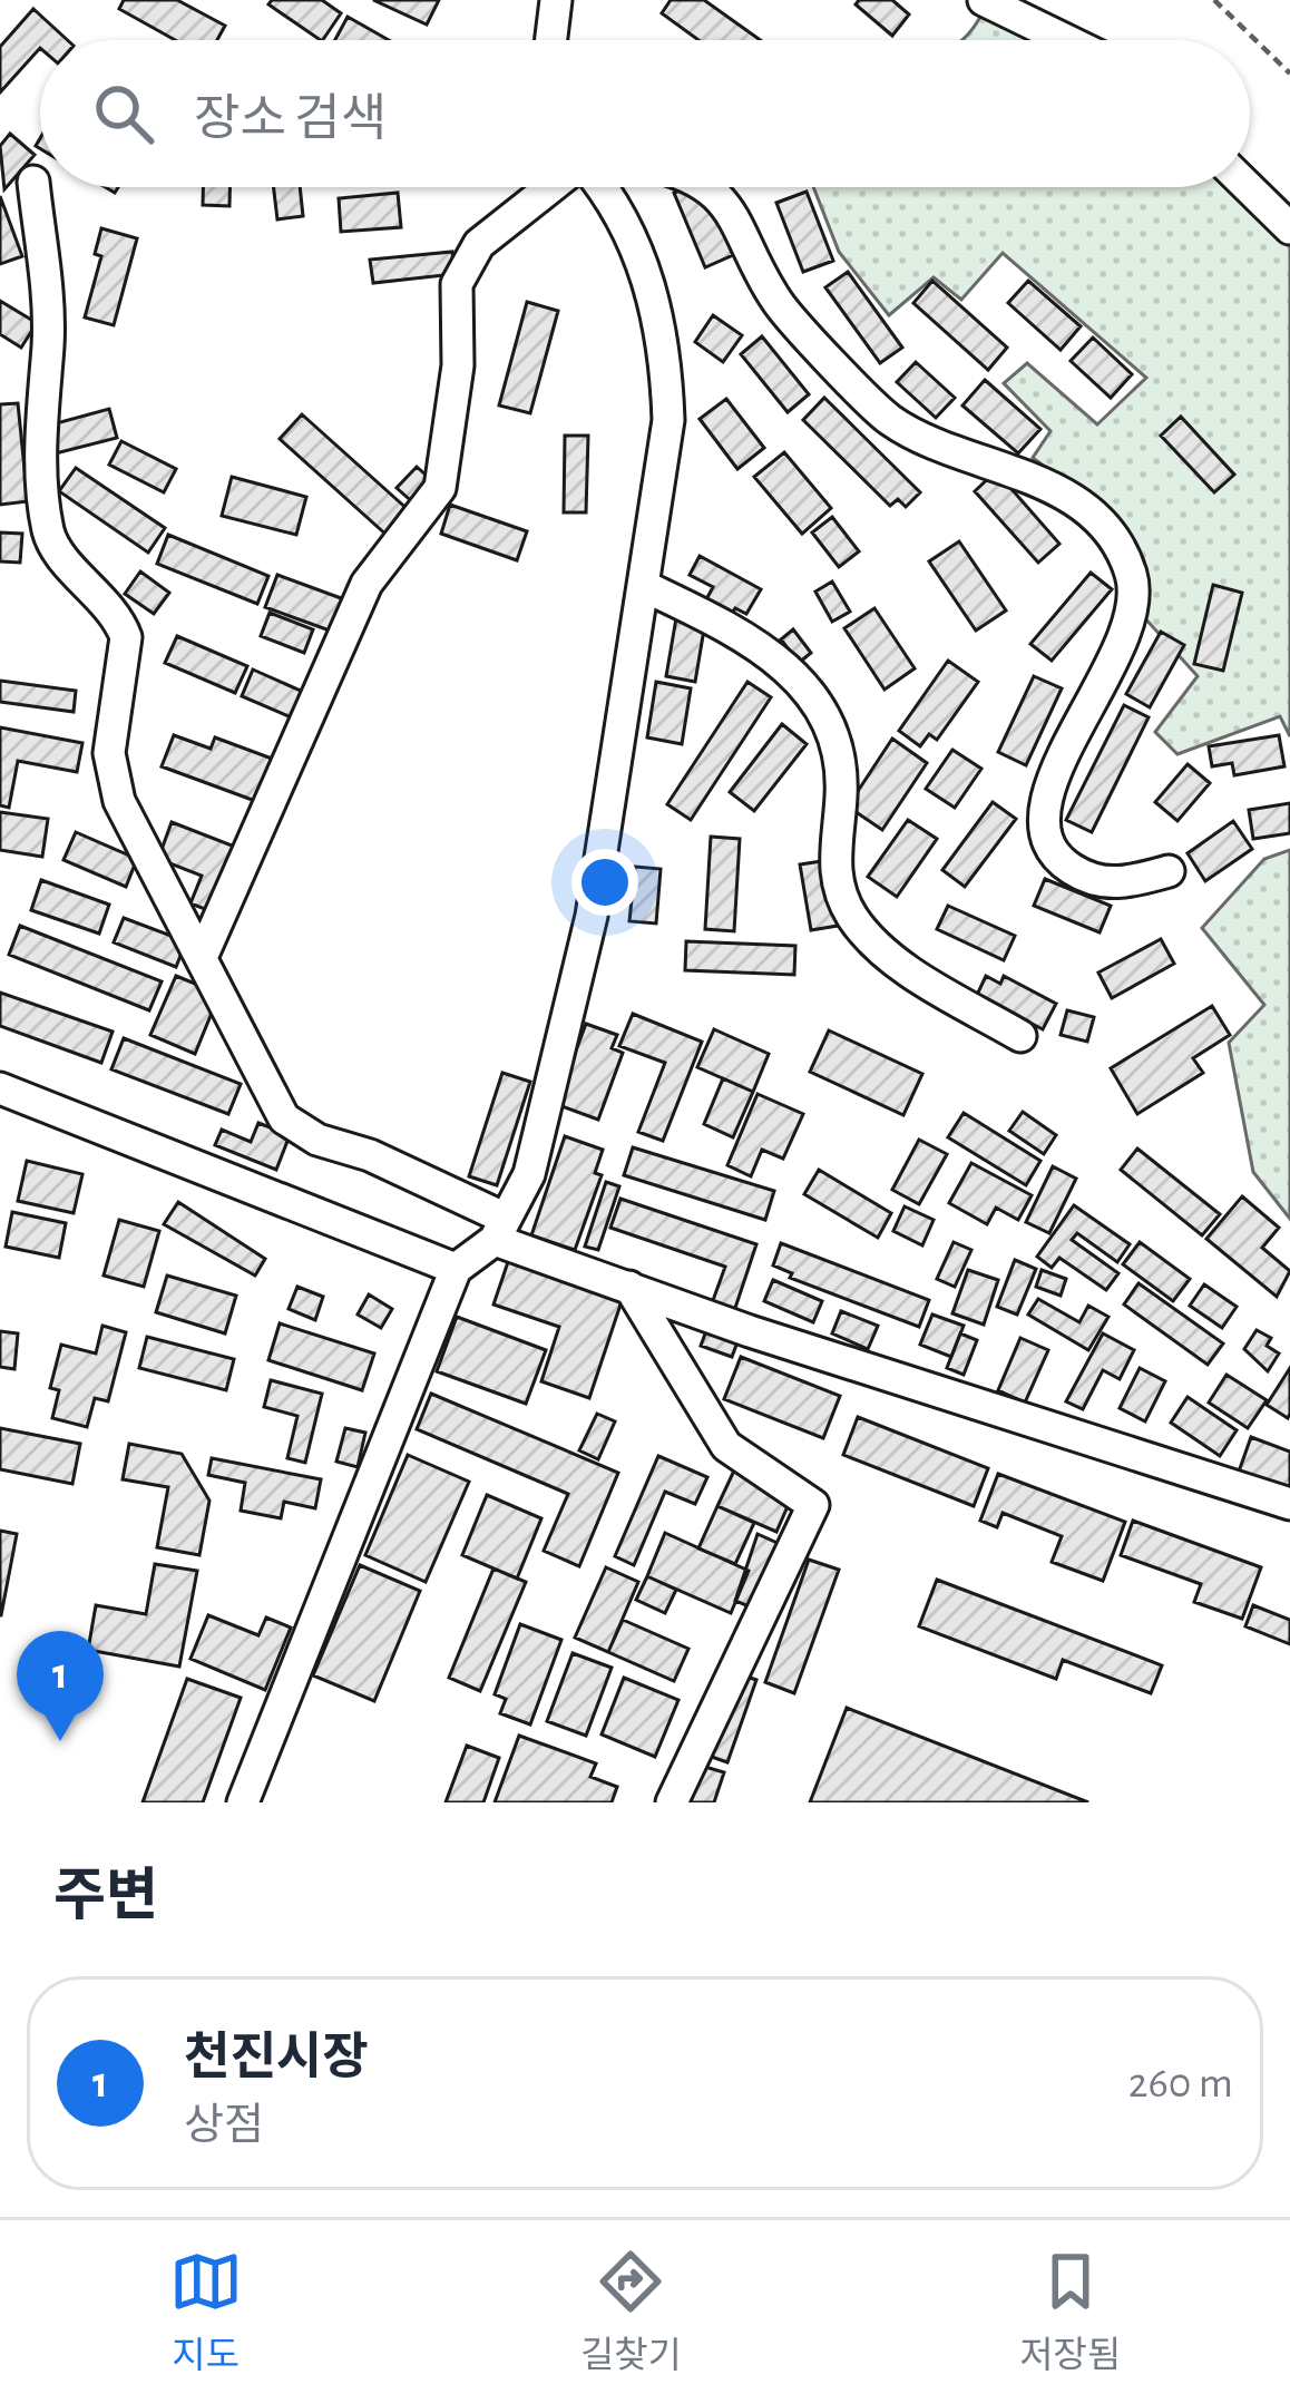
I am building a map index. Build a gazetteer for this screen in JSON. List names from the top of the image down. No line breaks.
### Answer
{"page":{"search":"장소 검색","pins":"1","heading":"주변","list":[{"mark":"1","name":"천진시장","note":"상점","value":"260 m"}],"nav":["지도","길찾기","저장됨"]}}
